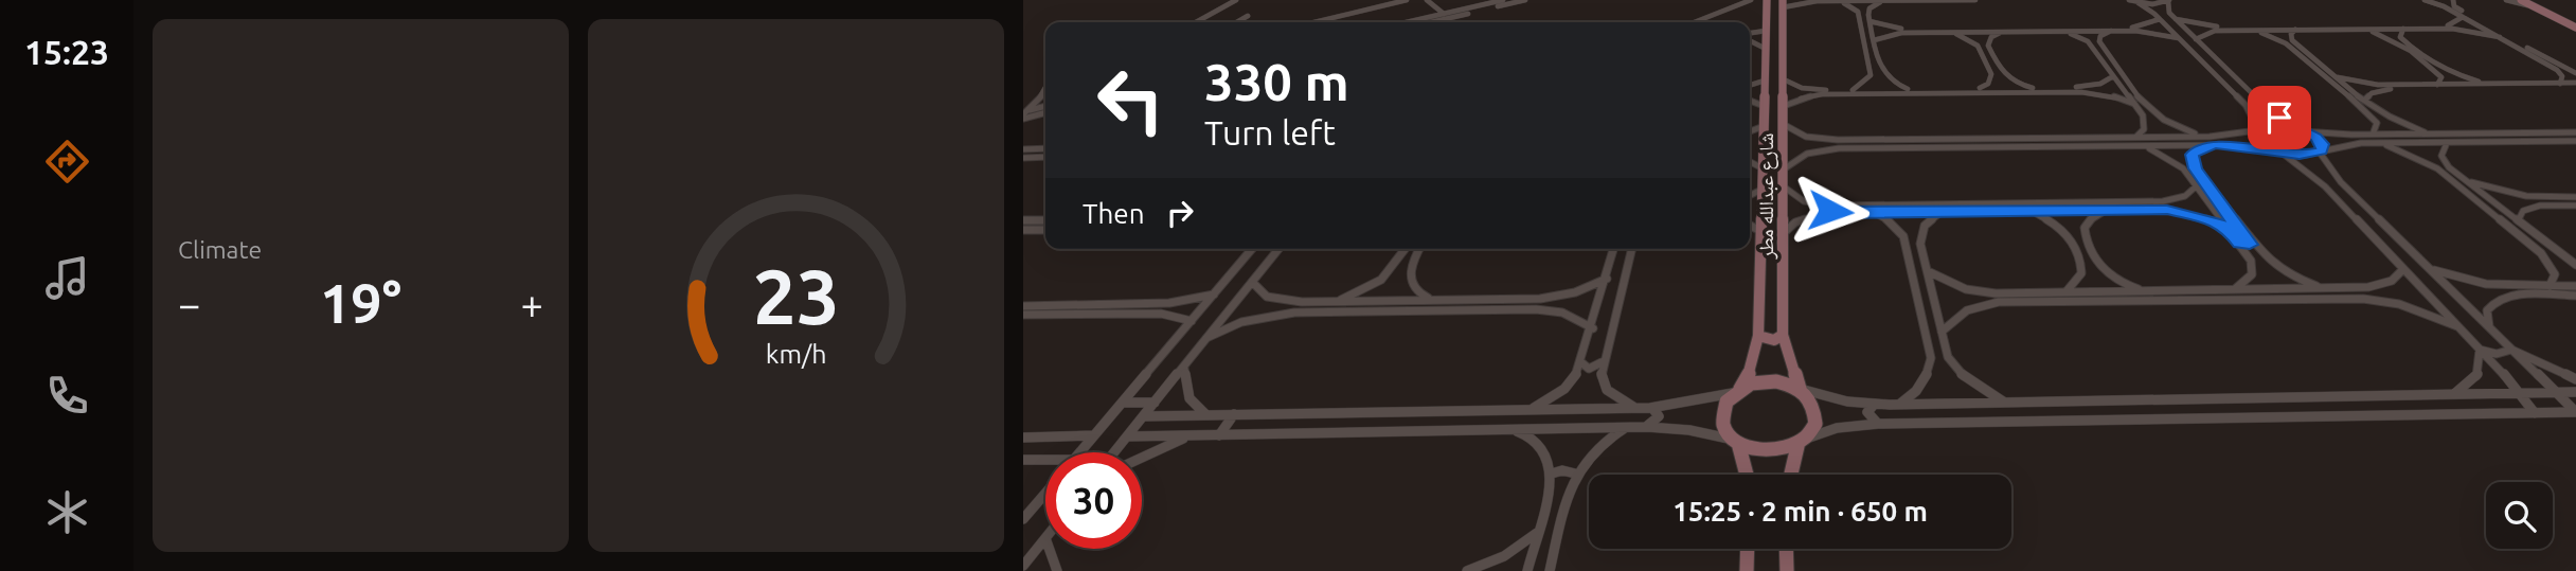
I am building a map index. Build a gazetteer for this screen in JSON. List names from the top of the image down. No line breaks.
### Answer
{"streets":{"street":["شارع عبدالله مطر"]},"page":{"tabs":"15:23","tile":"Climate","turn":["330 m","Turn left"],"then":"Then","heat":["−","19°","+"],"limit":"30","trip":"15:25 · 2 min · 650 m","gauge":["23","km/h"]}}
